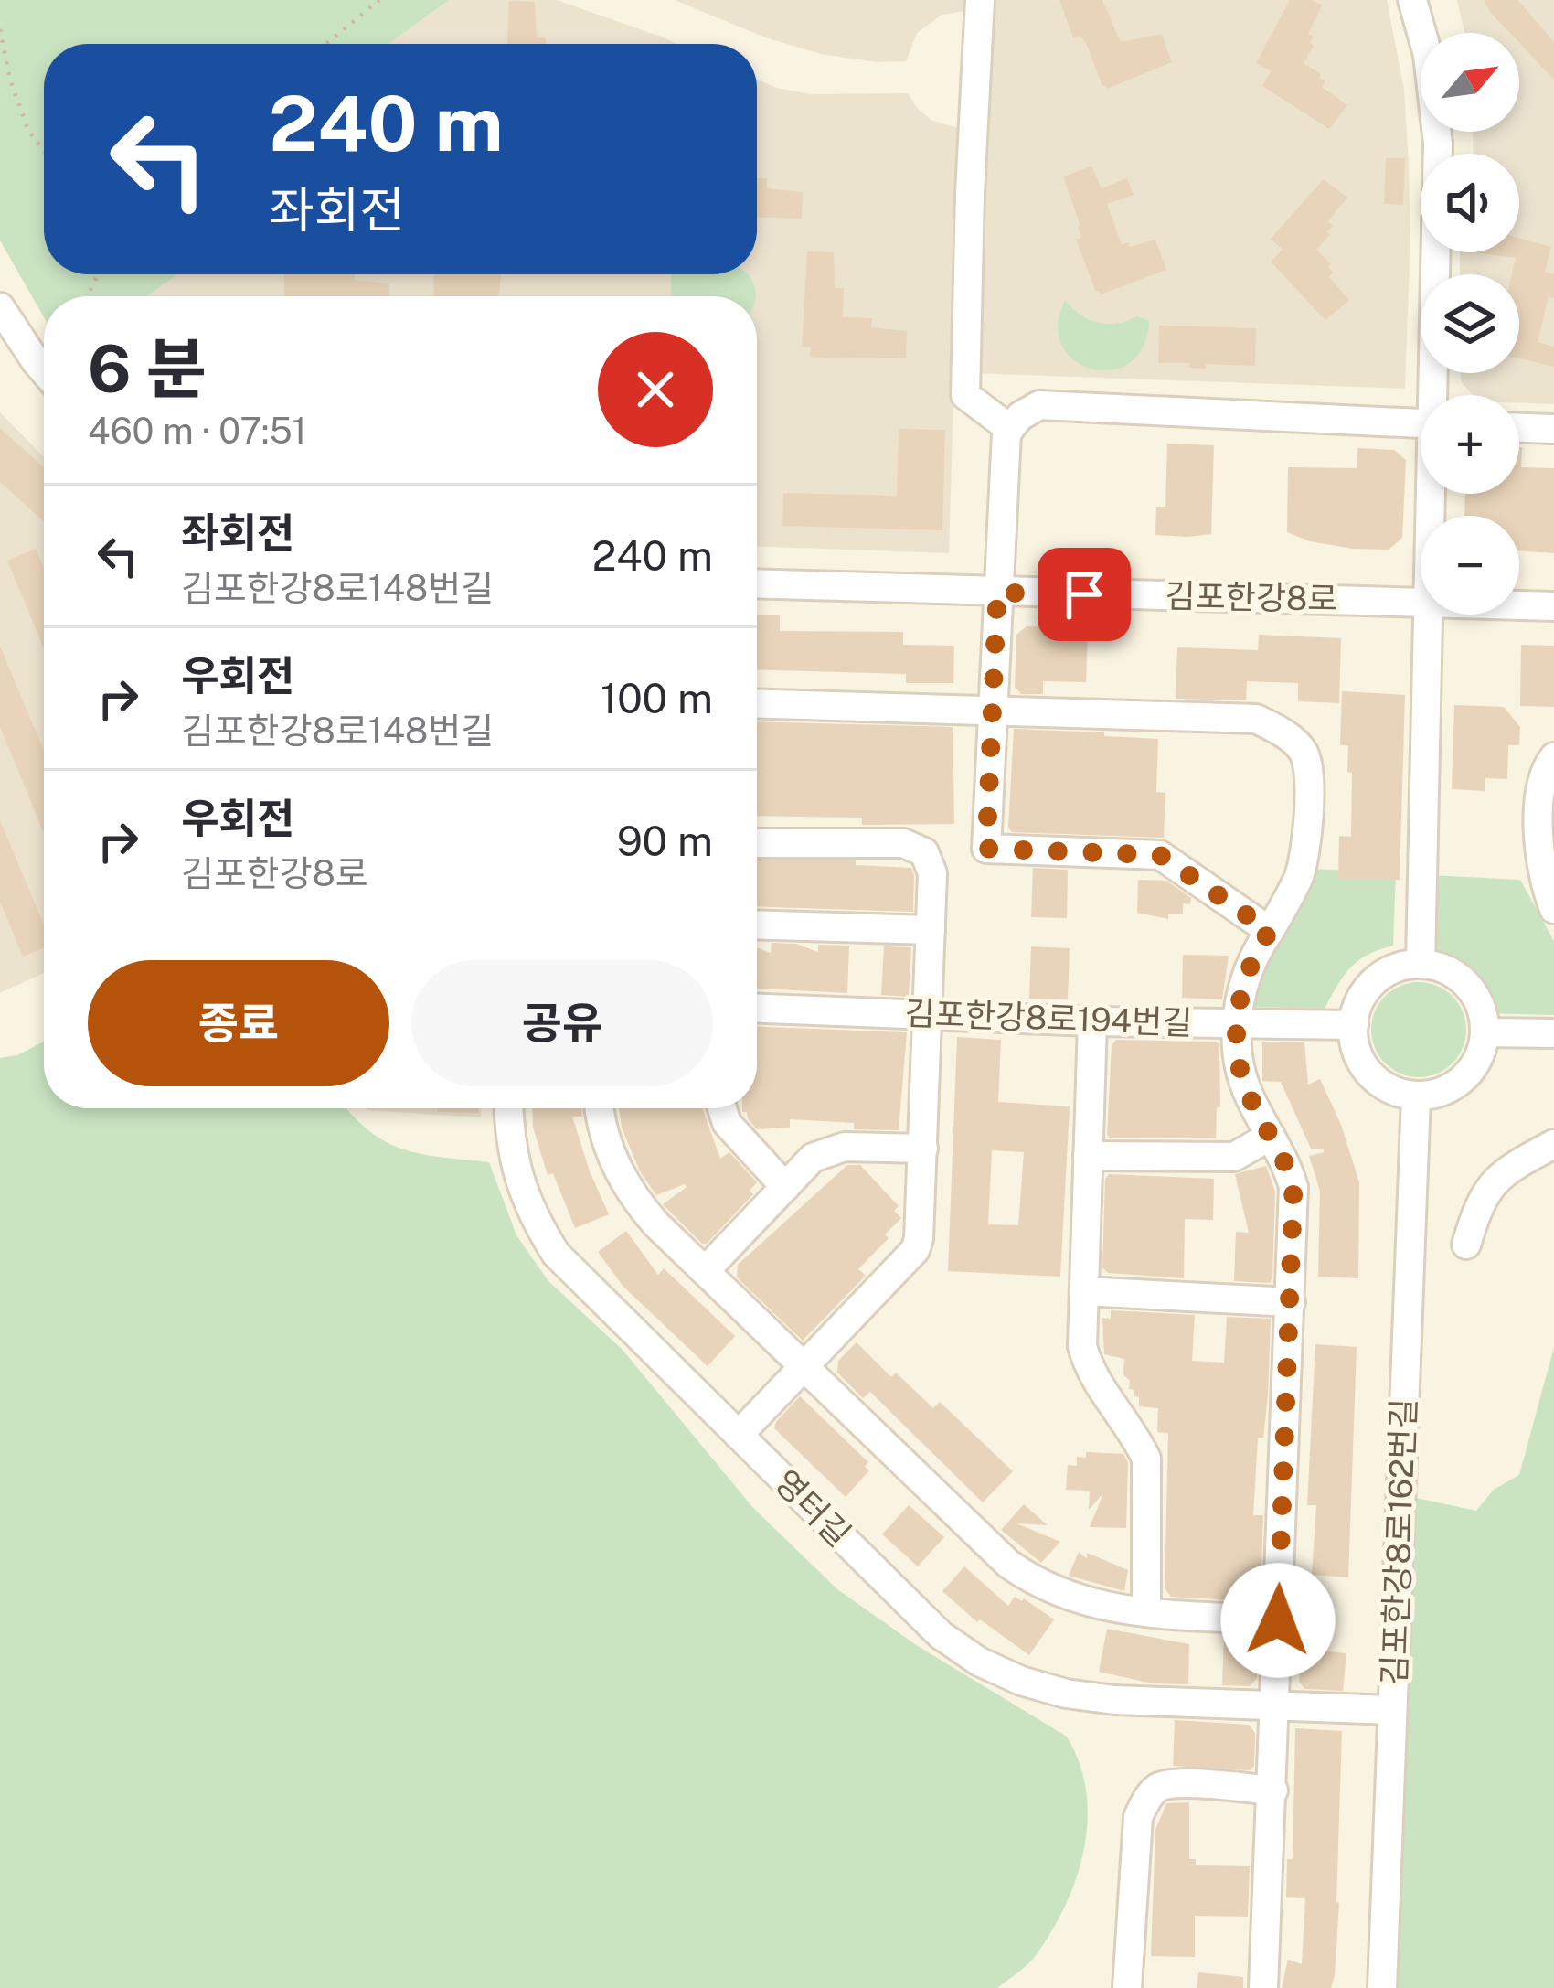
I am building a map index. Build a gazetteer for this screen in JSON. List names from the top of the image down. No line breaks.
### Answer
{"streets":{"street":["김포한강8로","김포한강8로194번길","영터길","김포한강8로162번길"]},"crossings":[["김포한강8로194번길","김포한강8로162번길"],["영터길","김포한강8로162번길"]],"north":"top right","page":{"map_buttons":["+","−"],"turn":["240 m","좌회전"],"heading":["6 분","460 m · 07:51"],"list":[{"name":"좌회전","note":"김포한강8로148번길","value":"240 m"},{"name":"우회전","note":"김포한강8로148번길","value":"100 m"},{"name":"우회전","note":"김포한강8로","value":"90 m"}],"buttons":["종료","공유"]}}
